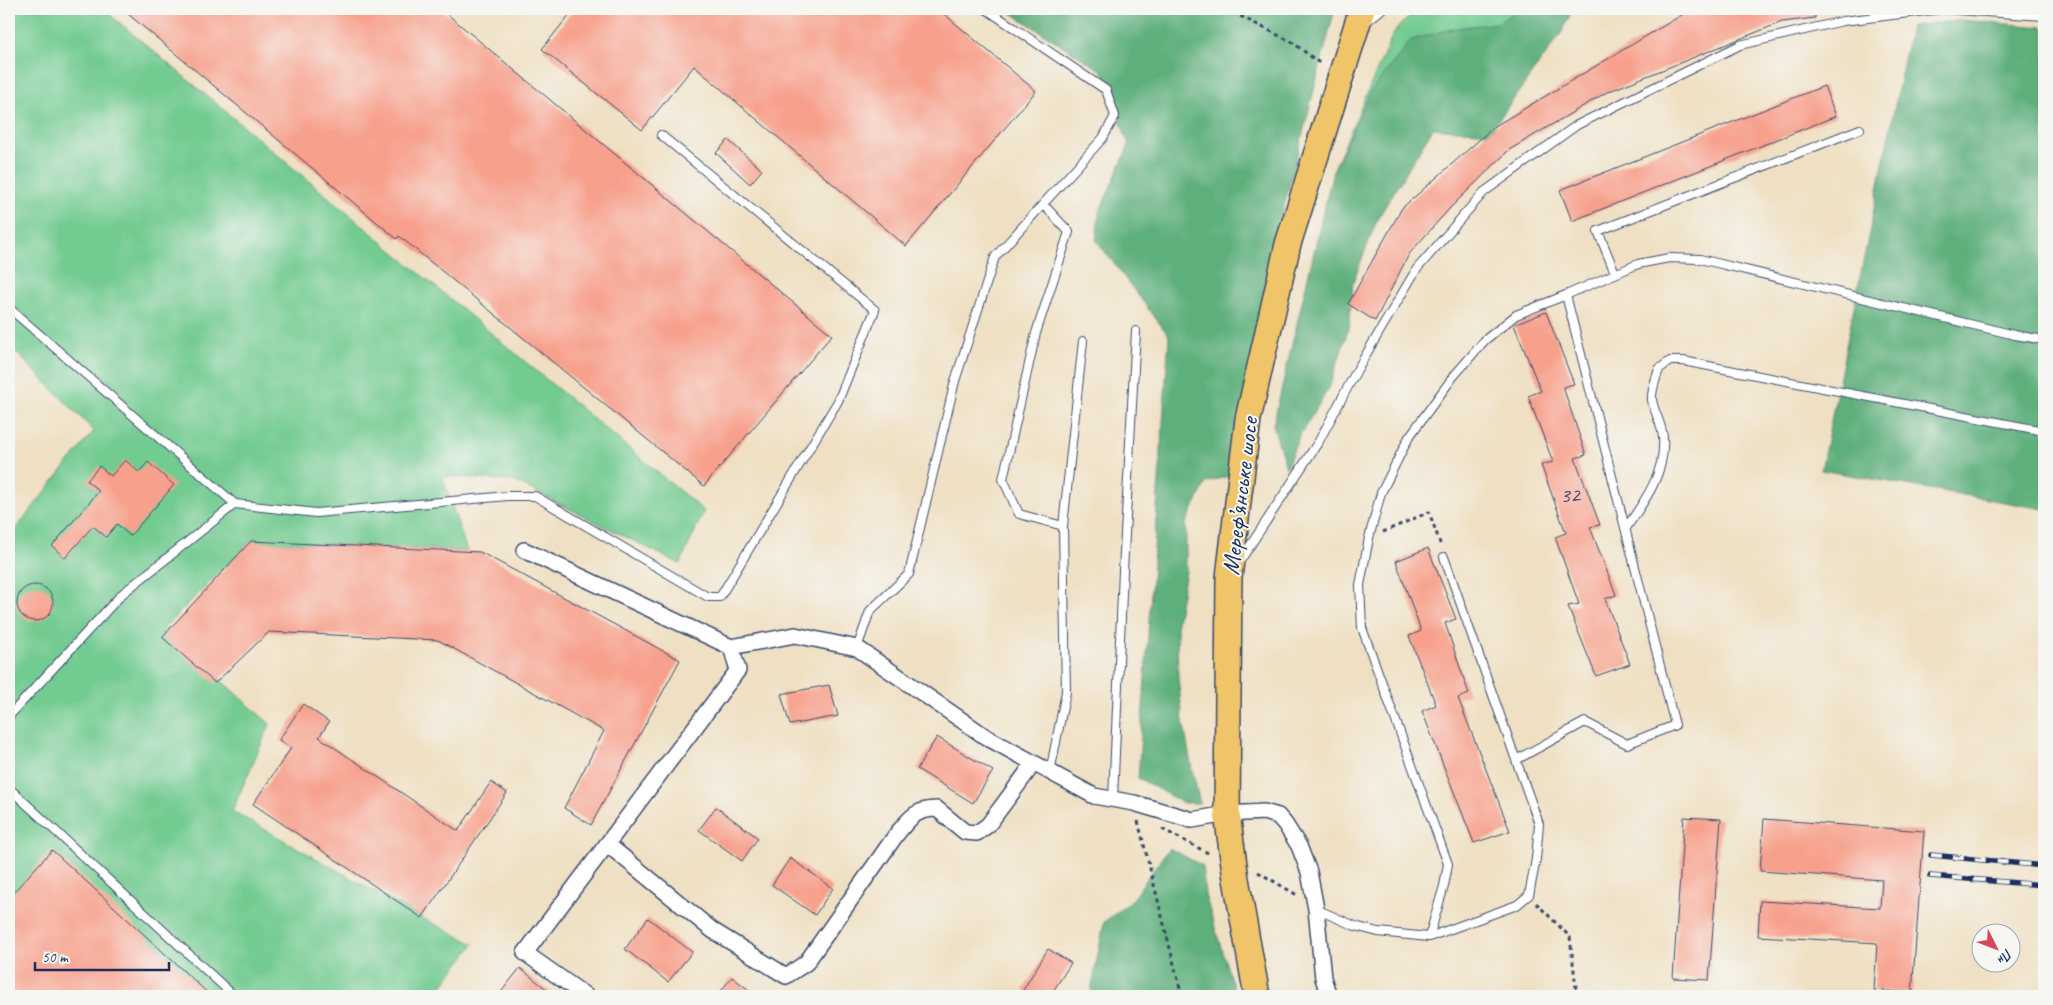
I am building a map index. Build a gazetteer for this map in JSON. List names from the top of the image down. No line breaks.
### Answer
{"streets":{"highway":["Мереф’янське шосе"]},"house_numbers":["32"],"scale_bar":"50 m","north":"bottom right"}
